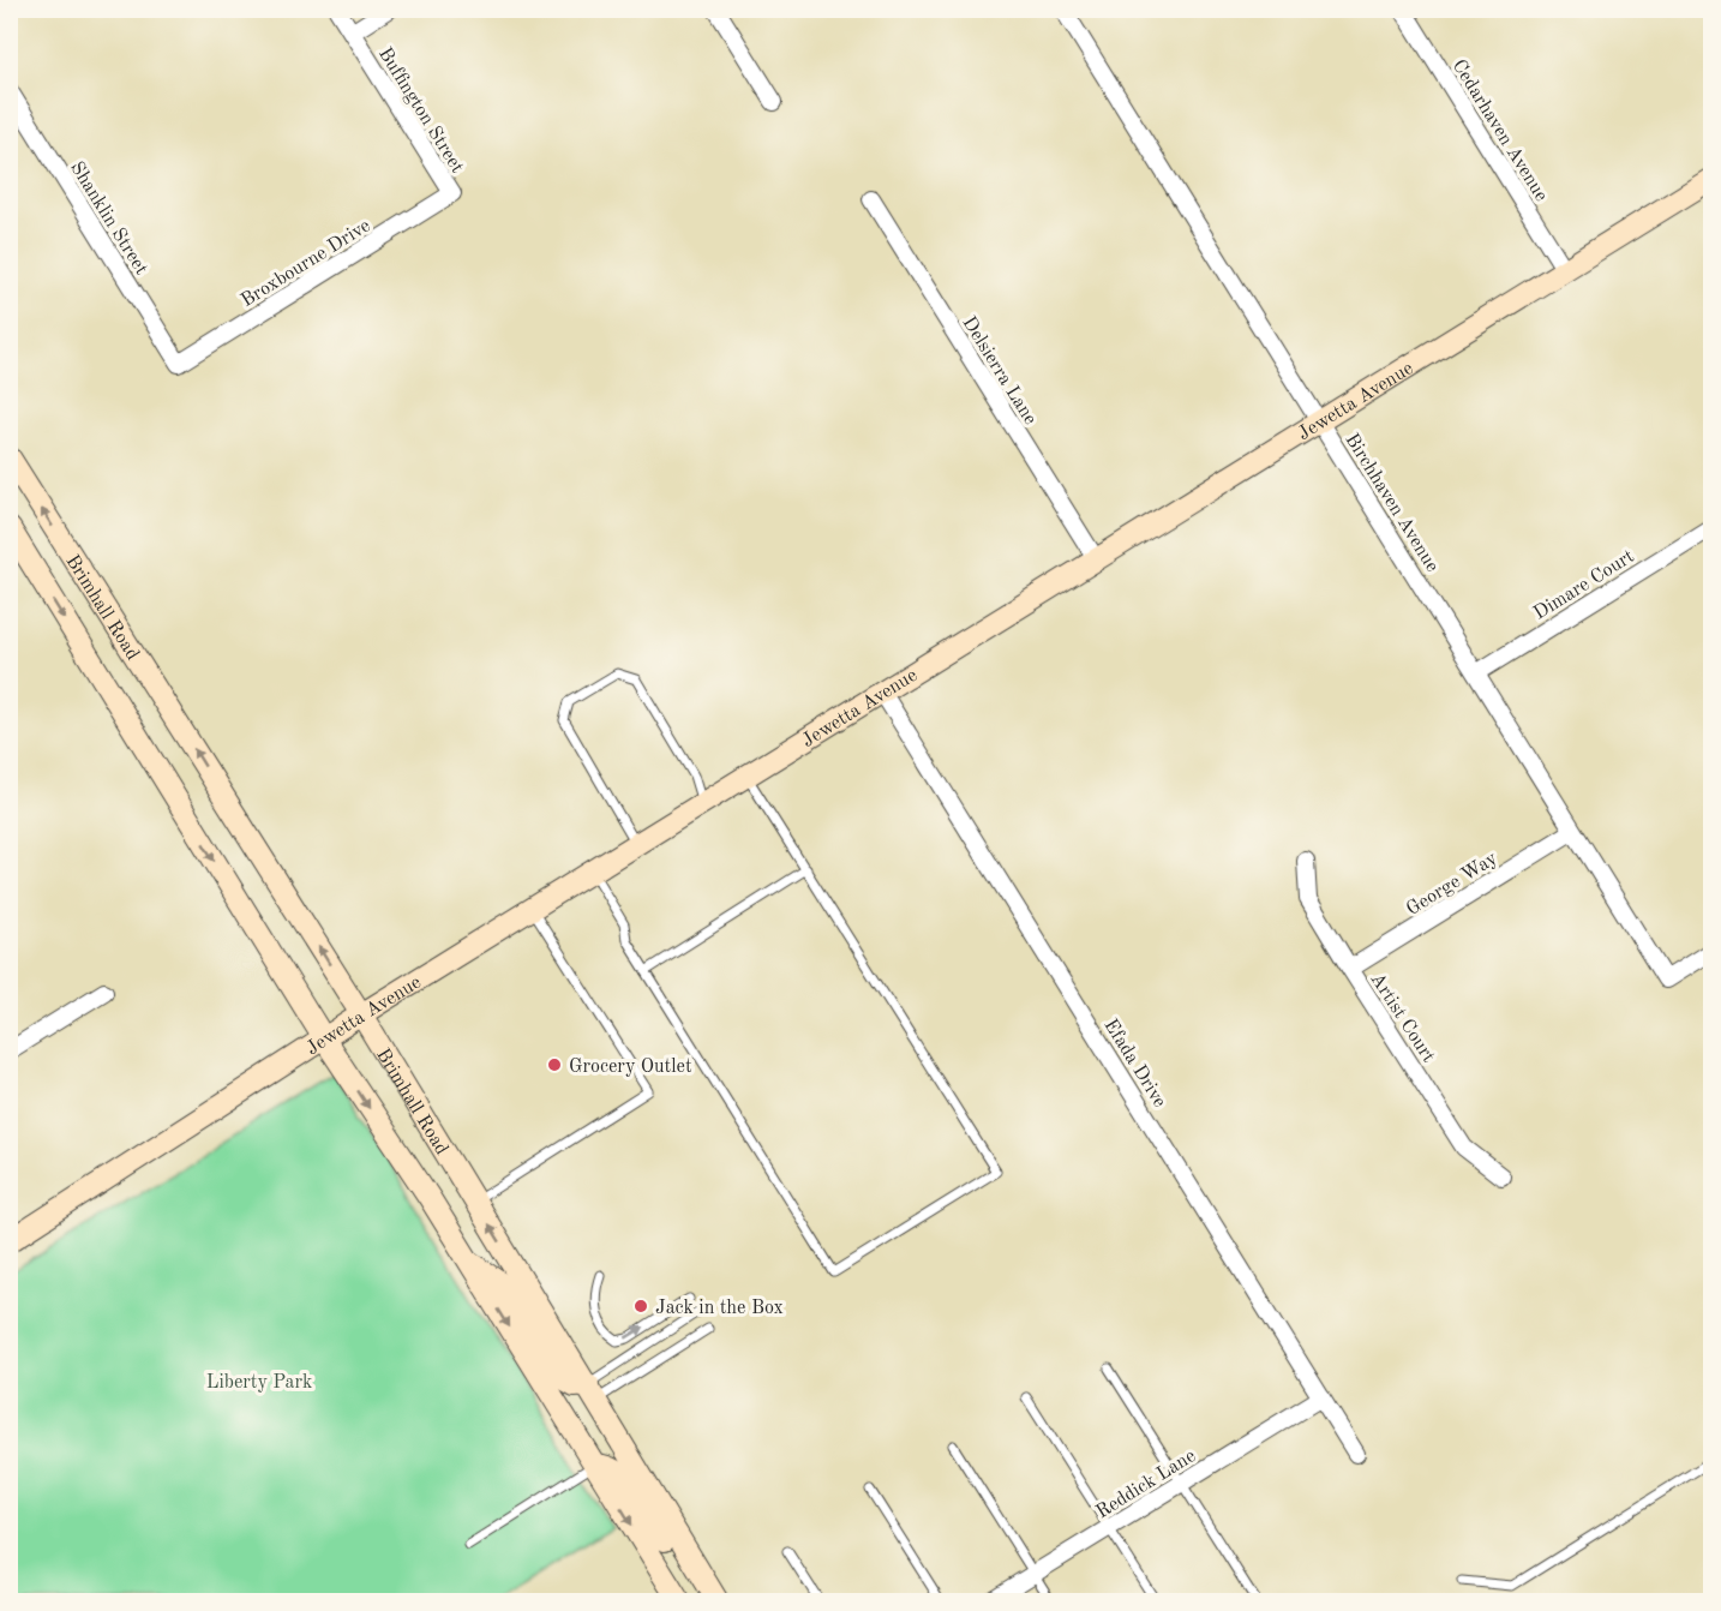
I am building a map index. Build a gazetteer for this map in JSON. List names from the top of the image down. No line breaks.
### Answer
{"streets":{"street":["Buffington Street","Cedarhaven Avenue","Shanklin Street","Broxbourne Drive","Delsierra Lane","Jewetta Avenue","Birchhaven Avenue","Dimare Court","Brimhall Road","George Way","Artist Court","Efada Drive","Reddick Lane"]},"crossings":[["Buffington Street","Broxbourne Drive"],["Cedarhaven Avenue","Jewetta Avenue"],["Shanklin Street","Broxbourne Drive"],["Delsierra Lane","Jewetta Avenue"],["Jewetta Avenue","Birchhaven Avenue"],["Jewetta Avenue","Brimhall Road"],["Jewetta Avenue","Efada Drive"],["Birchhaven Avenue","Dimare Court"],["Birchhaven Avenue","George Way"],["George Way","Artist Court"],["Efada Drive","Reddick Lane"]],"parks":["Liberty Park"],"places":["Grocery Outlet","Jack in the Box"]}
